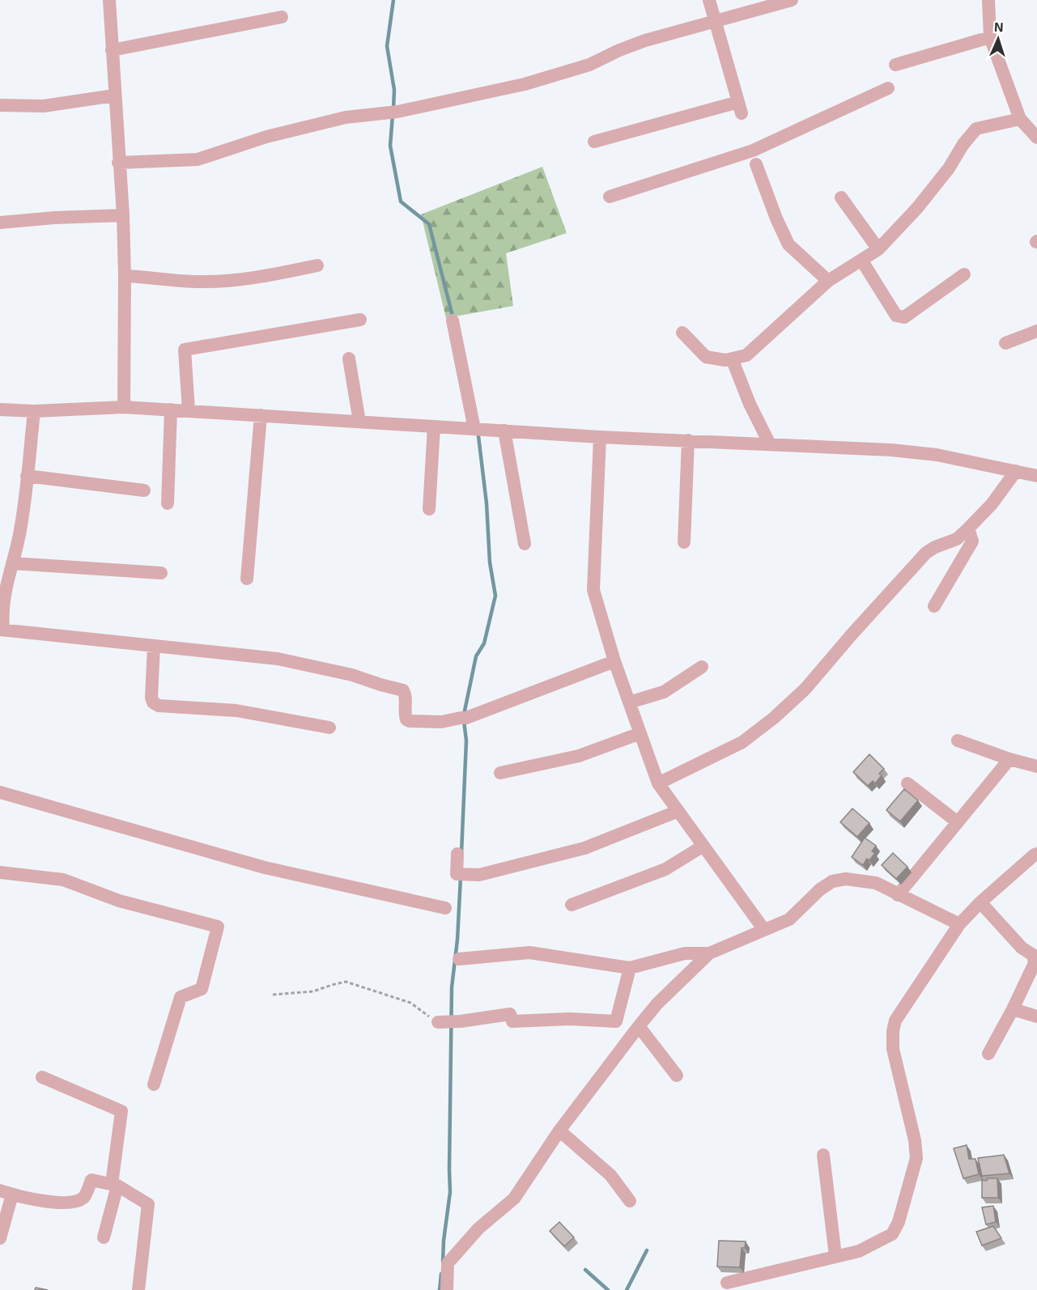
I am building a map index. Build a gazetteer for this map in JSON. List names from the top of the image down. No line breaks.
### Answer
{"north":"top"}
